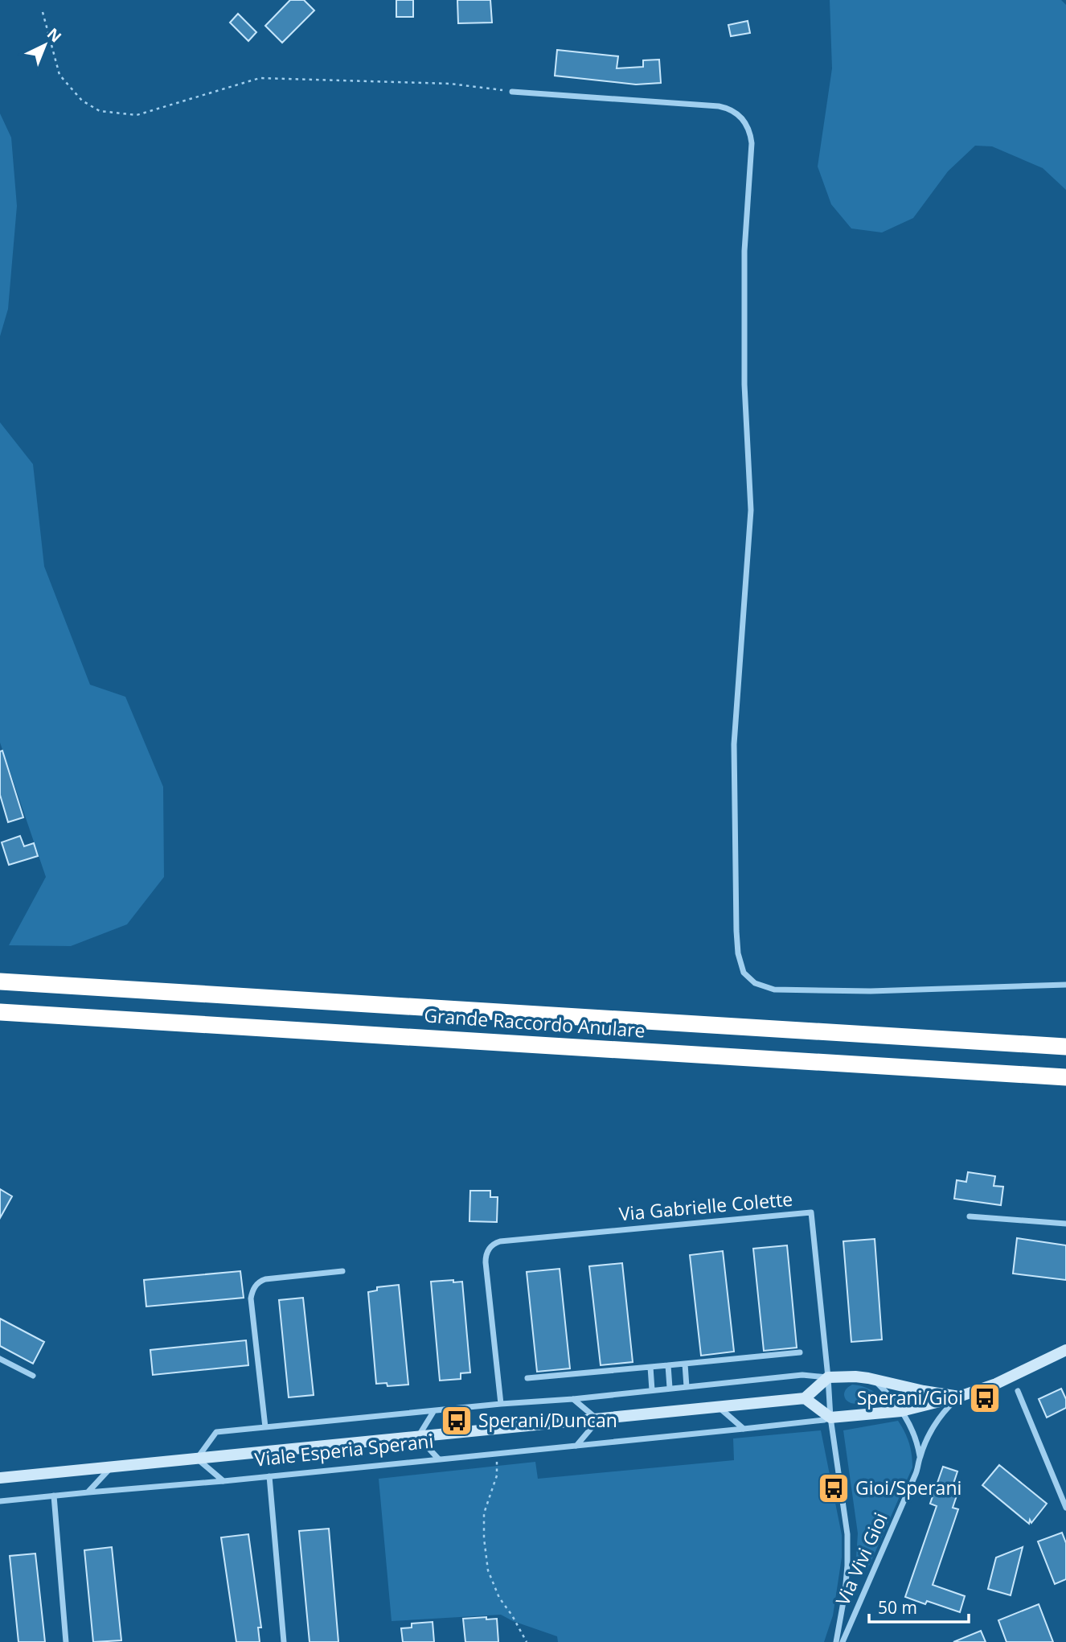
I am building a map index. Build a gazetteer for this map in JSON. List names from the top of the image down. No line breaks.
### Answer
{"streets":{"highway":["Grande Raccordo Anulare"],"street":["Via Gabrielle Colette","Viale Esperia Sperani","Via Vivi Gioi"]},"crossings":[["Via Gabrielle Colette","Viale Esperia Sperani"],["Via Gabrielle Colette","Via Vivi Gioi"],["Viale Esperia Sperani","Via Vivi Gioi"]],"places":{"bus stop":["Sperani/Gioi","Sperani/Duncan","Gioi/Sperani"]},"scale_bar":"50 m","north":"top right"}
